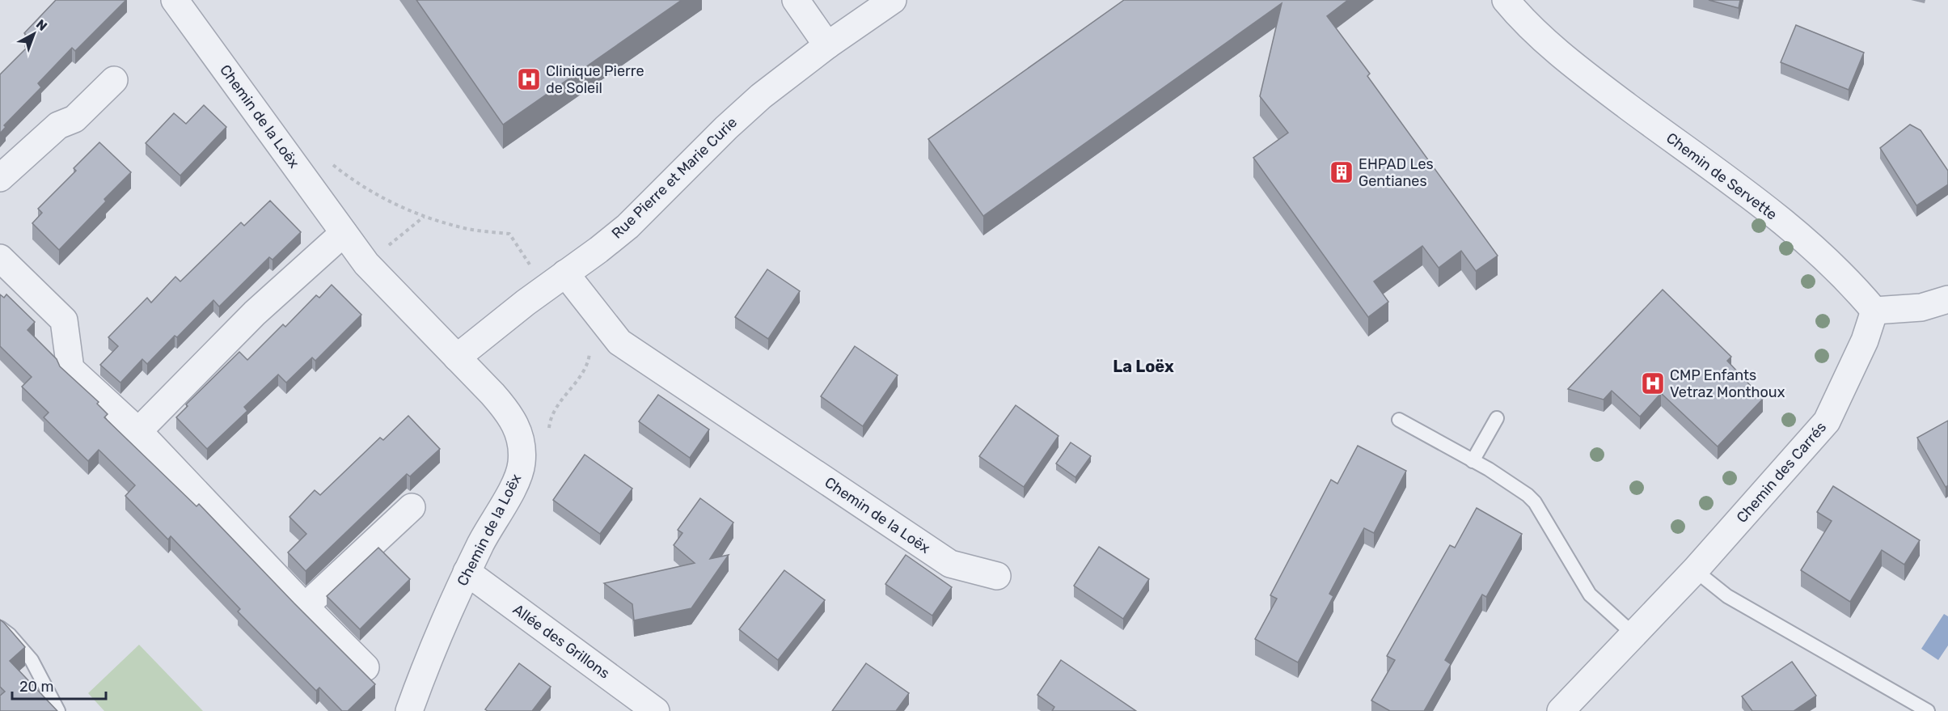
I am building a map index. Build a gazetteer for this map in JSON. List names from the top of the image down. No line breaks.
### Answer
{"streets":{"street":["Chemin de la Loëx","Chemin de Servette","Rue Pierre et Marie Curie","Chemin des Carrés","Allée des Grillons"]},"crossings":[["Chemin de la Loëx","Rue Pierre et Marie Curie"],["Chemin de la Loëx","Allée des Grillons"],["Chemin de Servette","Chemin des Carrés"]],"districts":["La Loëx"],"places":{"hospital":["Clinique Pierre de Soleil","CMP Enfants Vetraz Monthoux"],"building":["EHPAD Les Gentianes"]},"scale_bar":"20 m","north":"top right"}
